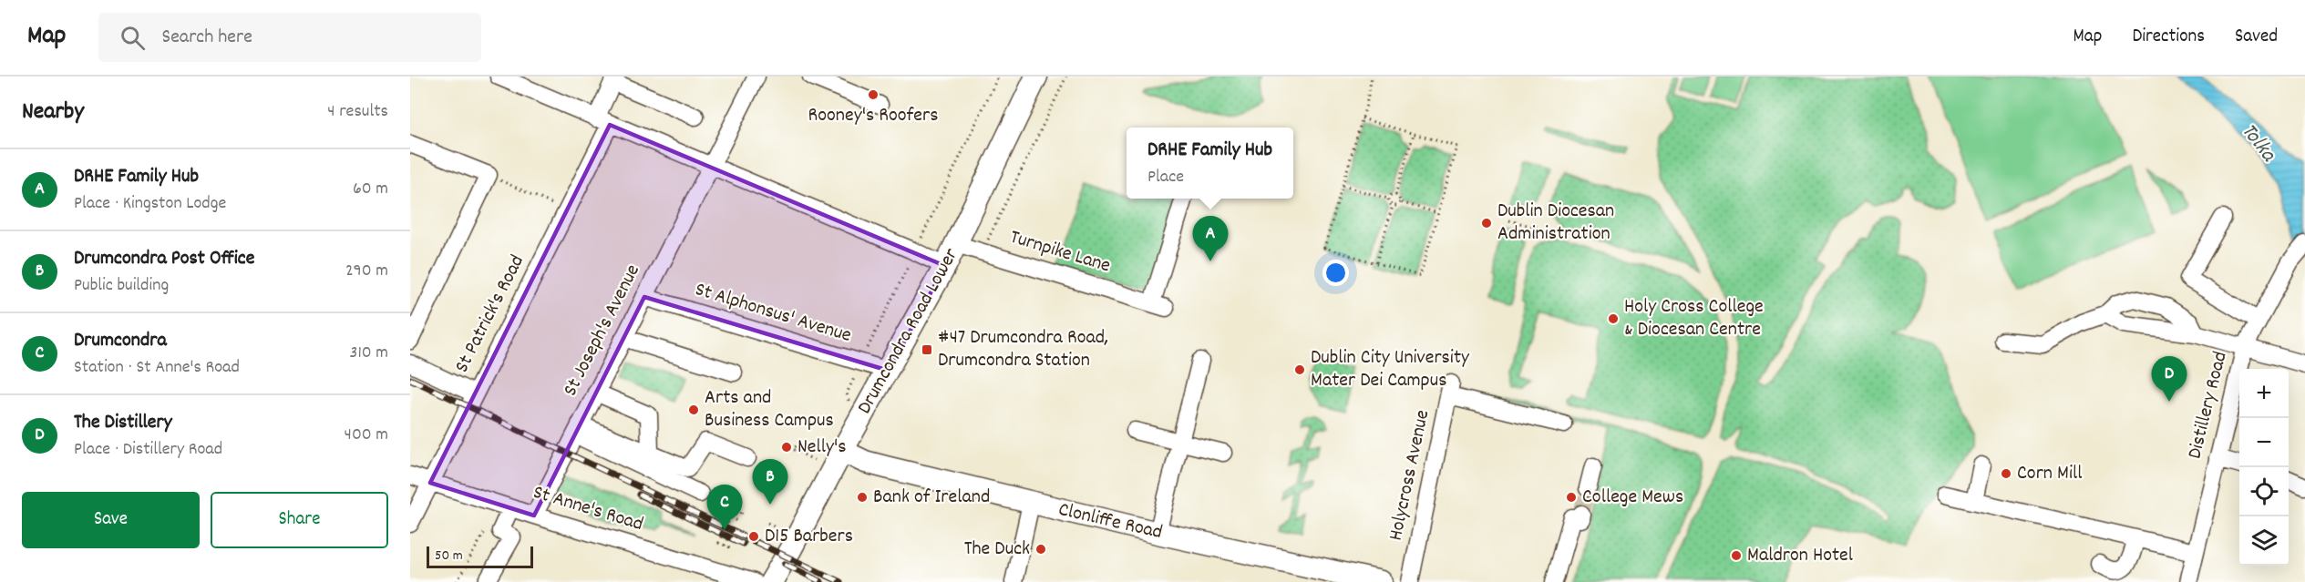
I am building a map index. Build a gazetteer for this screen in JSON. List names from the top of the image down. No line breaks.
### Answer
{"streets":{"main road":["Drumcondra Road Lower","Clonliffe Road"],"street":["Turnpike Lane","St Alphonsus' Avenue","St Patrick's Road","St Joseph's Avenue","Distillery Road","Holycross Avenue","St Anne's Road"]},"crossings":[["Turnpike Lane","Drumcondra Road Lower"],["St Alphonsus' Avenue","St Joseph's Avenue"],["St Alphonsus' Avenue","Drumcondra Road Lower"],["St Patrick's Road","St Anne's Road"],["St Joseph's Avenue","St Anne's Road"],["Drumcondra Road Lower","Clonliffe Road"]],"water":["Tolka"],"places":{"other":["Rooney's Roofers","Dublin Diocesan Administration","Holy Cross College & Diocesan Centre","Dublin City University Mater Dei Campus","Arts and Business Campus","Nelly's","Corn Mill","Bank of Ireland","College Mews","D15 Barbers","The Duck","Maldron Hotel"],"transit":["#47 Drumcondra Road, Drumcondra Station"]},"scale_bar":"50 m","page":{"header":"Map","search":"Search here","nav":["Map","Directions","Saved"],"heading":["Nearby","4 results"],"popup":["DRHE Family Hub","Place"],"list":[{"mark":"A","name":"DRHE Family Hub","note":"Place · Kingston Lodge","value":"60 m"},{"mark":"B","name":"Drumcondra Post Office","note":"Public building","value":"290 m"},{"mark":"C","name":"Drumcondra","note":"Station · St Anne's Road","value":"310 m"},{"mark":"D","name":"The Distillery","note":"Place · Distillery Road","value":"400 m"}],"pins":["A","D","B","C"],"map_buttons":["+","−"],"buttons":["Save","Share"],"scale":"50 m"}}
